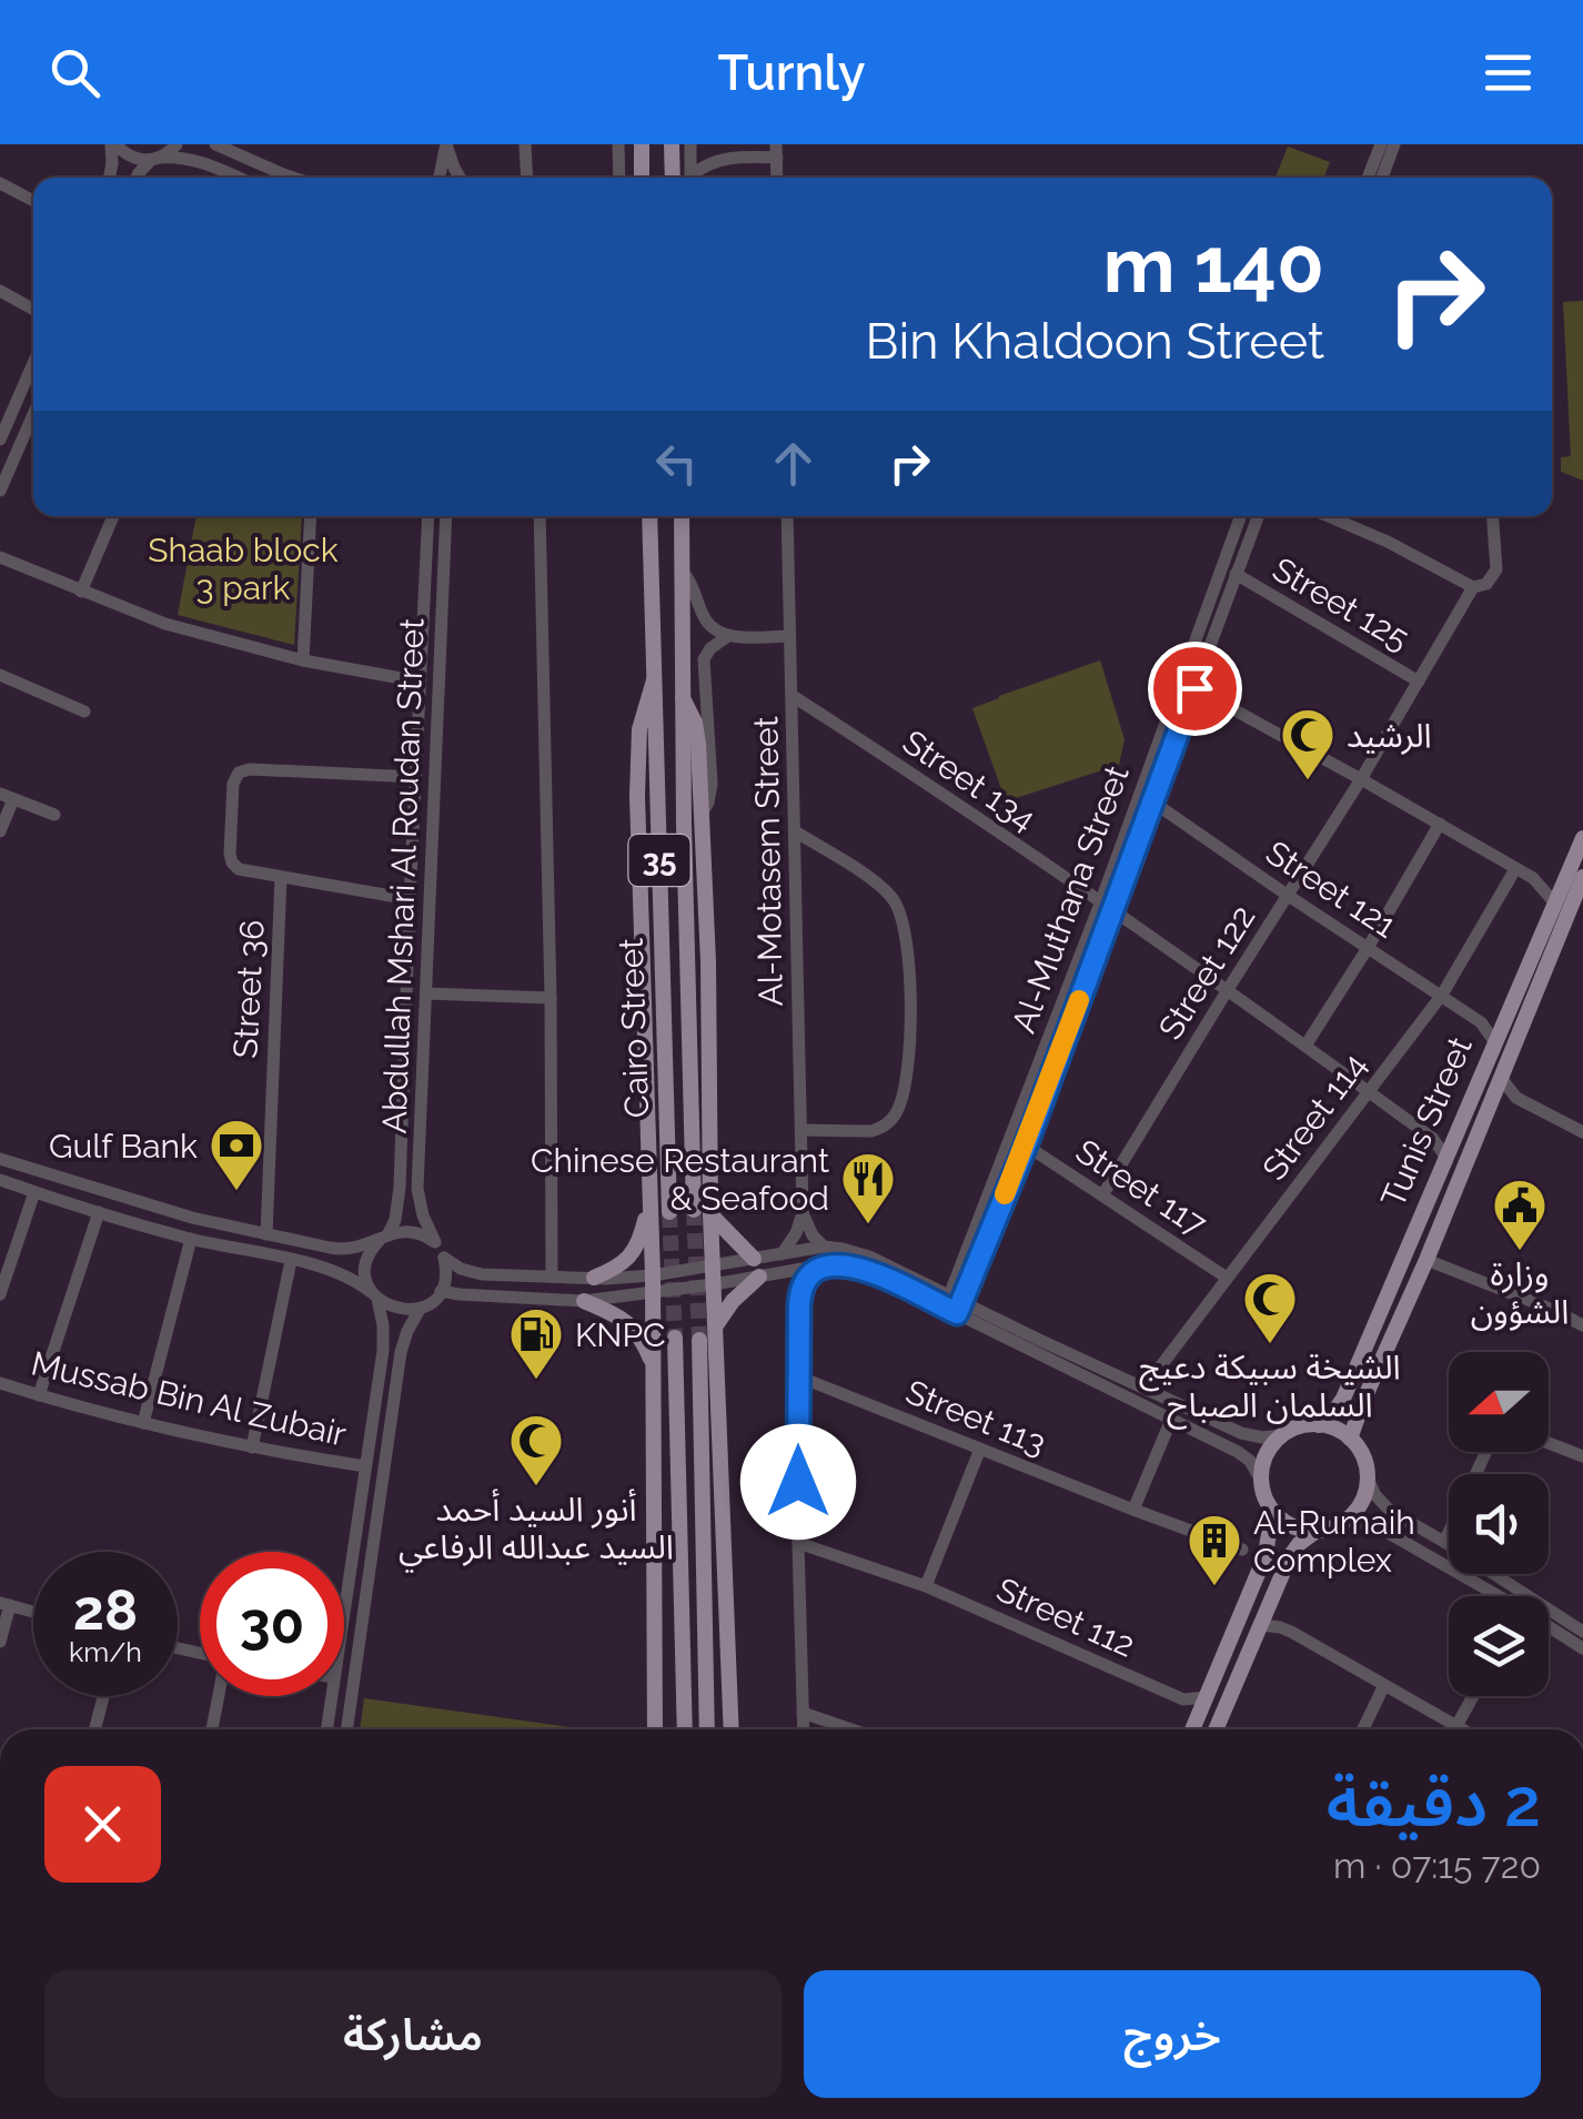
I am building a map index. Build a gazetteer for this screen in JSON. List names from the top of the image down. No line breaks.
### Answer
{"streets":{"main road":["35","Cairo Street","Tunis Street"],"street":["Street 125","Street 134","Al-Motasem Street","Abdullah Mshari Al Roudan Street","Street 121","Al-Muthana Street","Street 122","Street 36","Street 114","Street 117","Mussab Bin Al Zubair","Street 113","Street 112"]},"crossings":[["Street 125","Al-Muthana Street"],["Street 125","Street 122"],["Street 134","Al-Motasem Street"],["Street 134","Al-Muthana Street"],["Street 134","Street 122"],["Street 134","Street 114"],["Street 134","Tunis Street"],["Abdullah Mshari Al Roudan Street","Street 36"],["Street 121","Al-Muthana Street"],["Street 121","Street 122"],["Street 121","Street 114"],["Street 121","Tunis Street"],["Al-Muthana Street","Street 117"],["Street 122","Street 117"],["Street 114","Street 117"]],"parks":["Shaab block 3 park"],"places":{"mosque":["الرشيد","الشيخة سبيكة دعيج السلمان الصباح","أنور السيد أحمد السيد عبدالله الرفاعي"],"bank":["Gulf Bank"],"restaurant":["Chinese Restaurant & Seafood"],"public building":["وزارة الشؤون"],"fuel station":["KNPC"],"building":["Al-Rumaih Complex"]},"north":"left","page":{"header":"Turnly","turn":["140 m","Bin Khaldoon Street"],"speed":"28 km/h","limit":"30","heading":["2 دقيقة","720 m · 07:15"],"buttons":["خروج","مشاركة"]}}
